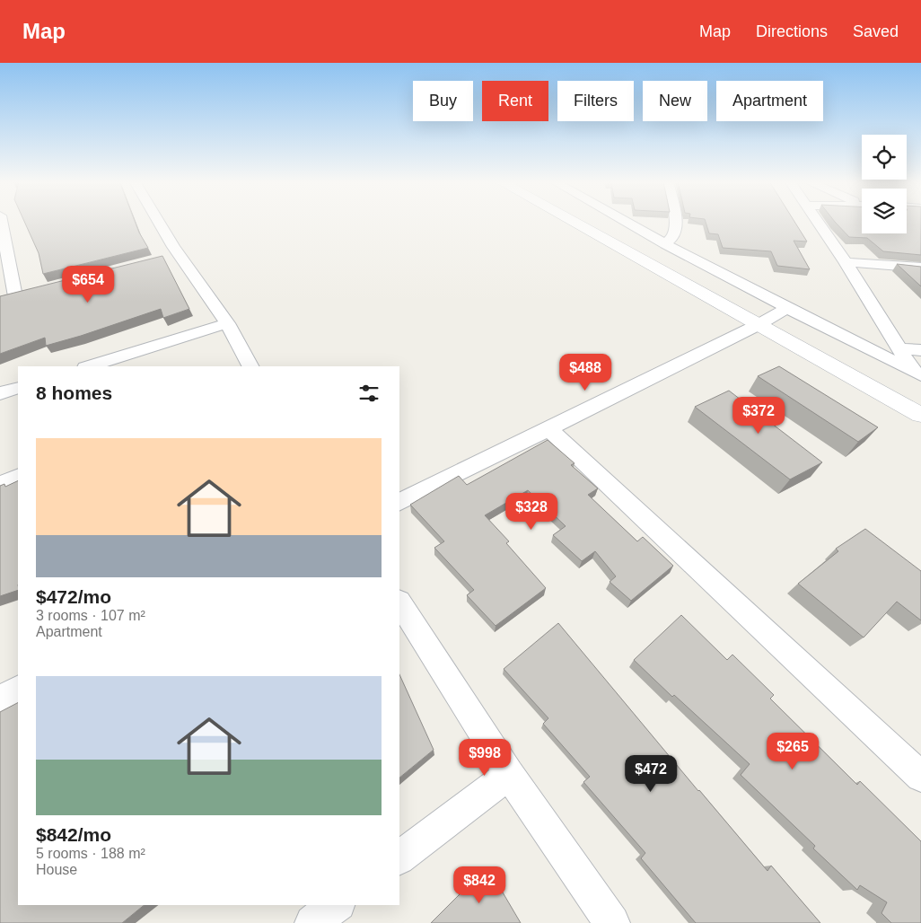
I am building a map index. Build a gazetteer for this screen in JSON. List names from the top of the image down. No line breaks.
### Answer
{"page":{"header":"Map","nav":["Map","Directions","Saved"],"chip":["Buy","Rent","Filters","New","Apartment"],"price":["$654","$488","$372","$328","$265","$998","$472","$842"],"heading":"8 homes","list":[{"name":"$472/mo","note":"3 rooms · 107 m² · Apartment"},{"name":"$842/mo","note":"5 rooms · 188 m² · House"}]}}
